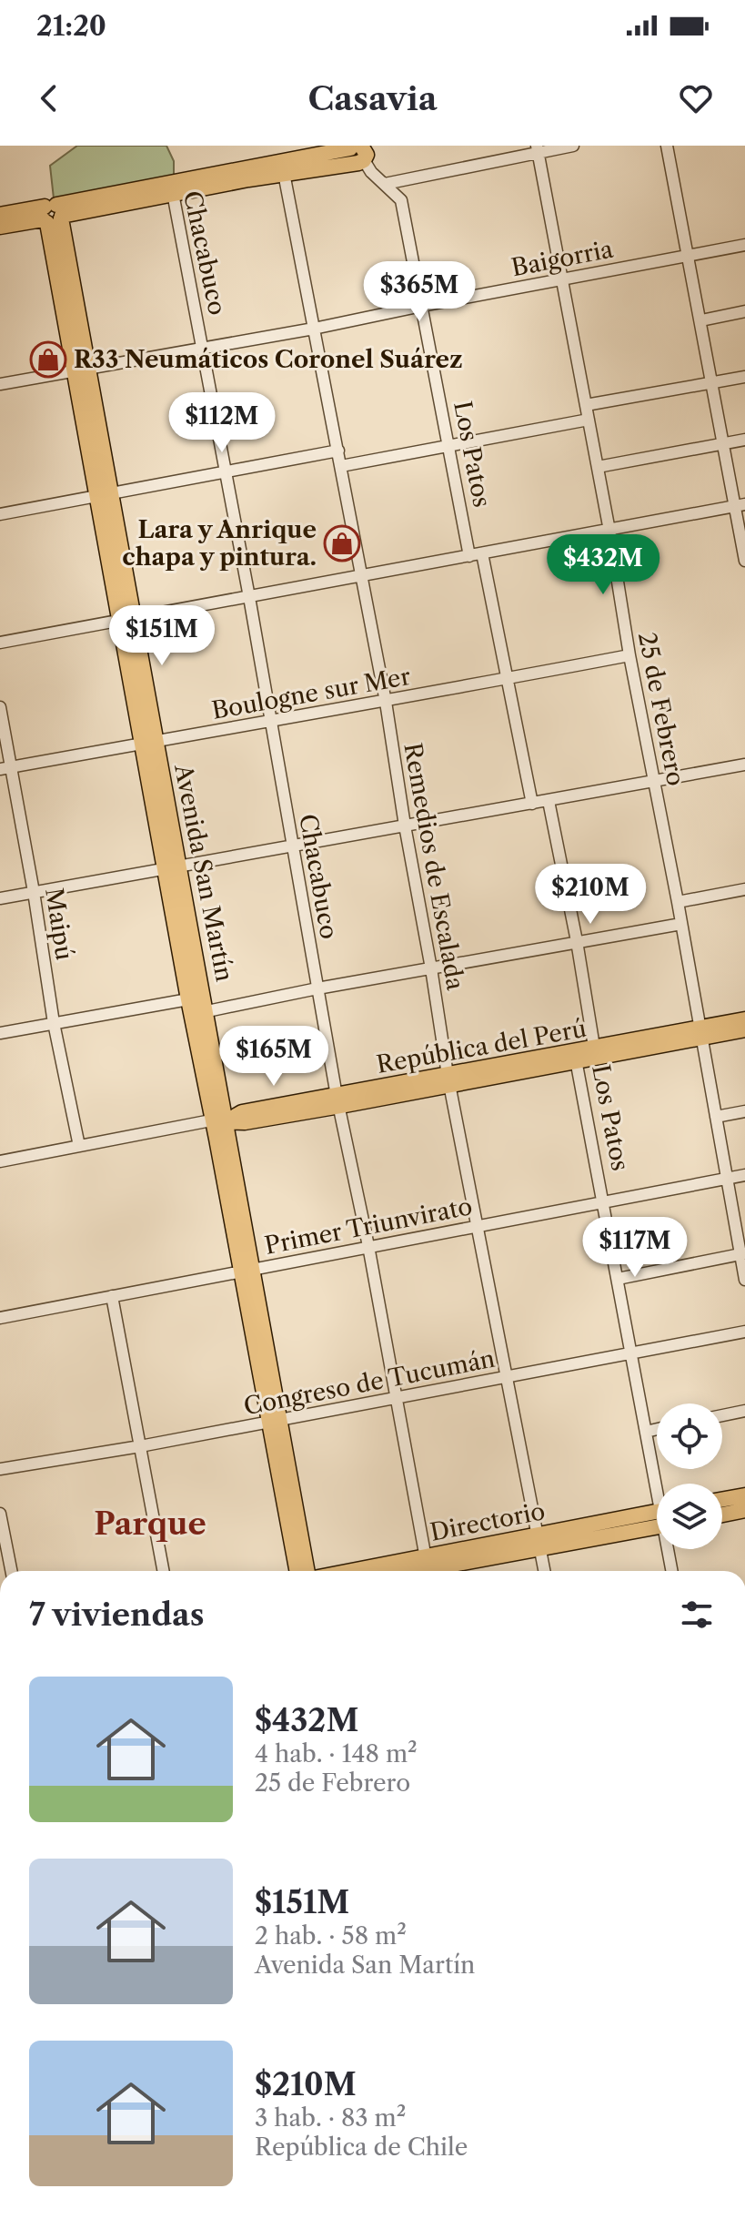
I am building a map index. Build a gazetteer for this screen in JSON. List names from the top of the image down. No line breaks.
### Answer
{"streets":{"main road":["Avenida San Martín","República del Perú","Directorio"],"street":["Chacabuco","Baigorria","Los Patos","Boulogne sur Mer","25 de Febrero","Remedios de Escalada","Maipú","Primer Triunvirato","Congreso de Tucumán"]},"crossings":[["Chacabuco","Baigorria"],["Chacabuco","Boulogne sur Mer"],["Chacabuco","República del Perú"],["Chacabuco","Primer Triunvirato"],["Chacabuco","Congreso de Tucumán"],["Chacabuco","Directorio"],["Baigorria","Los Patos"],["Baigorria","25 de Febrero"],["Baigorria","Remedios de Escalada"],["Baigorria","Avenida San Martín"],["Los Patos","República del Perú"],["Los Patos","Primer Triunvirato"],["Los Patos","Congreso de Tucumán"],["Boulogne sur Mer","25 de Febrero"],["Boulogne sur Mer","Remedios de Escalada"],["Boulogne sur Mer","Avenida San Martín"],["Boulogne sur Mer","Maipú"],["25 de Febrero","República del Perú"],["25 de Febrero","Primer Triunvirato"],["Remedios de Escalada","República del Perú"],["Remedios de Escalada","Primer Triunvirato"],["Remedios de Escalada","Congreso de Tucumán"],["Remedios de Escalada","Directorio"],["Avenida San Martín","República del Perú"],["Avenida San Martín","Primer Triunvirato"],["Avenida San Martín","Congreso de Tucumán"],["Maipú","República del Perú"]],"districts":["Parque"],"places":{"shop":["R33 Neumáticos Coronel Suárez","Lara y Anrique chapa y pintura."]},"page":{"status":"21:20","header":"Casavia","price":["$365M","$112M","$432M","$151M","$210M","$165M","$117M"],"heading":"7 viviendas","list":[{"name":"$432M","note":"4 hab. · 148 m² · 25 de Febrero"},{"name":"$151M","note":"2 hab. · 58 m² · Avenida San Martín"},{"name":"$210M","note":"3 hab. · 83 m² · República de Chile"}]}}
